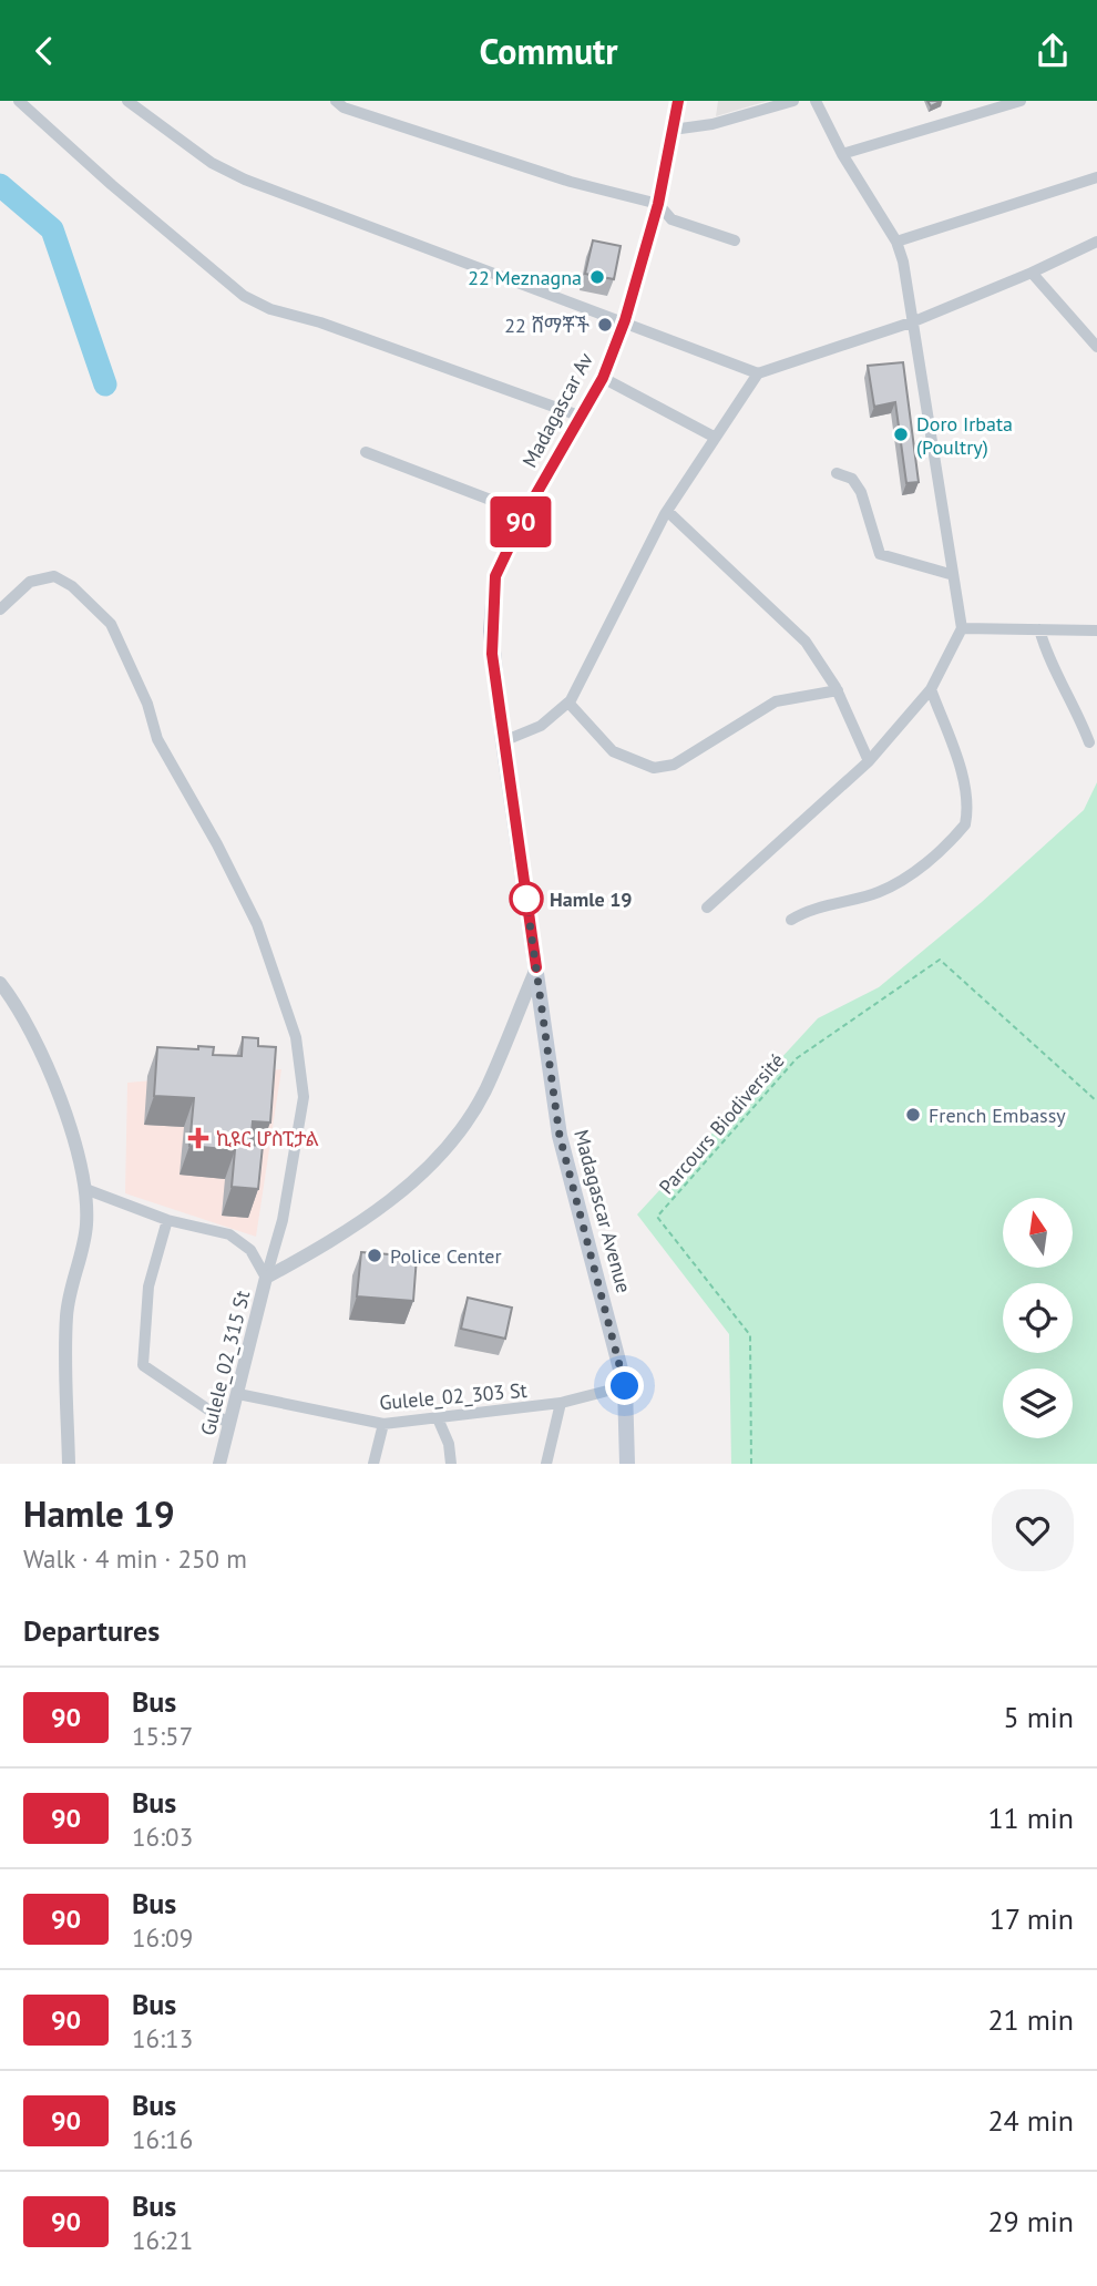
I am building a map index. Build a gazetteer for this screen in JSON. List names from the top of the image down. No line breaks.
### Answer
{"streets":{"main road":["Madagascar Av","Madagascar Avenue"],"street":["Gulele_02_315 St","Gulele_02_303 St"],"path":["Parcours Biodiversité"]},"crossings":[["Madagascar Av","Madagascar Avenue"],["Madagascar Av","Gulele_02_315 St"],["Madagascar Avenue","Gulele_02_315 St"],["Madagascar Avenue","Gulele_02_303 St"],["Gulele_02_315 St","Gulele_02_303 St"]],"places":{"other":["22 Meznagna","22 ሸማቾች","Doro Irbata (Poultry)","Hamle 19","French Embassy","Police Center"],"health":["ኪዩር ሆስፒታል"]},"lines":["bus line 90"],"north":"top","page":{"header":"Commutr","on_map":"90","heading":[["Hamle 19","Walk · 4 min · 250 m"],"Departures"],"list":[{"mark":"90","name":"Bus","note":"15:57","value":"5 min"},{"mark":"90","name":"Bus","note":"16:03","value":"11 min"},{"mark":"90","name":"Bus","note":"16:09","value":"17 min"},{"mark":"90","name":"Bus","note":"16:13","value":"21 min"},{"mark":"90","name":"Bus","note":"16:16","value":"24 min"},{"mark":"90","name":"Bus","note":"16:21","value":"29 min"}]}}
